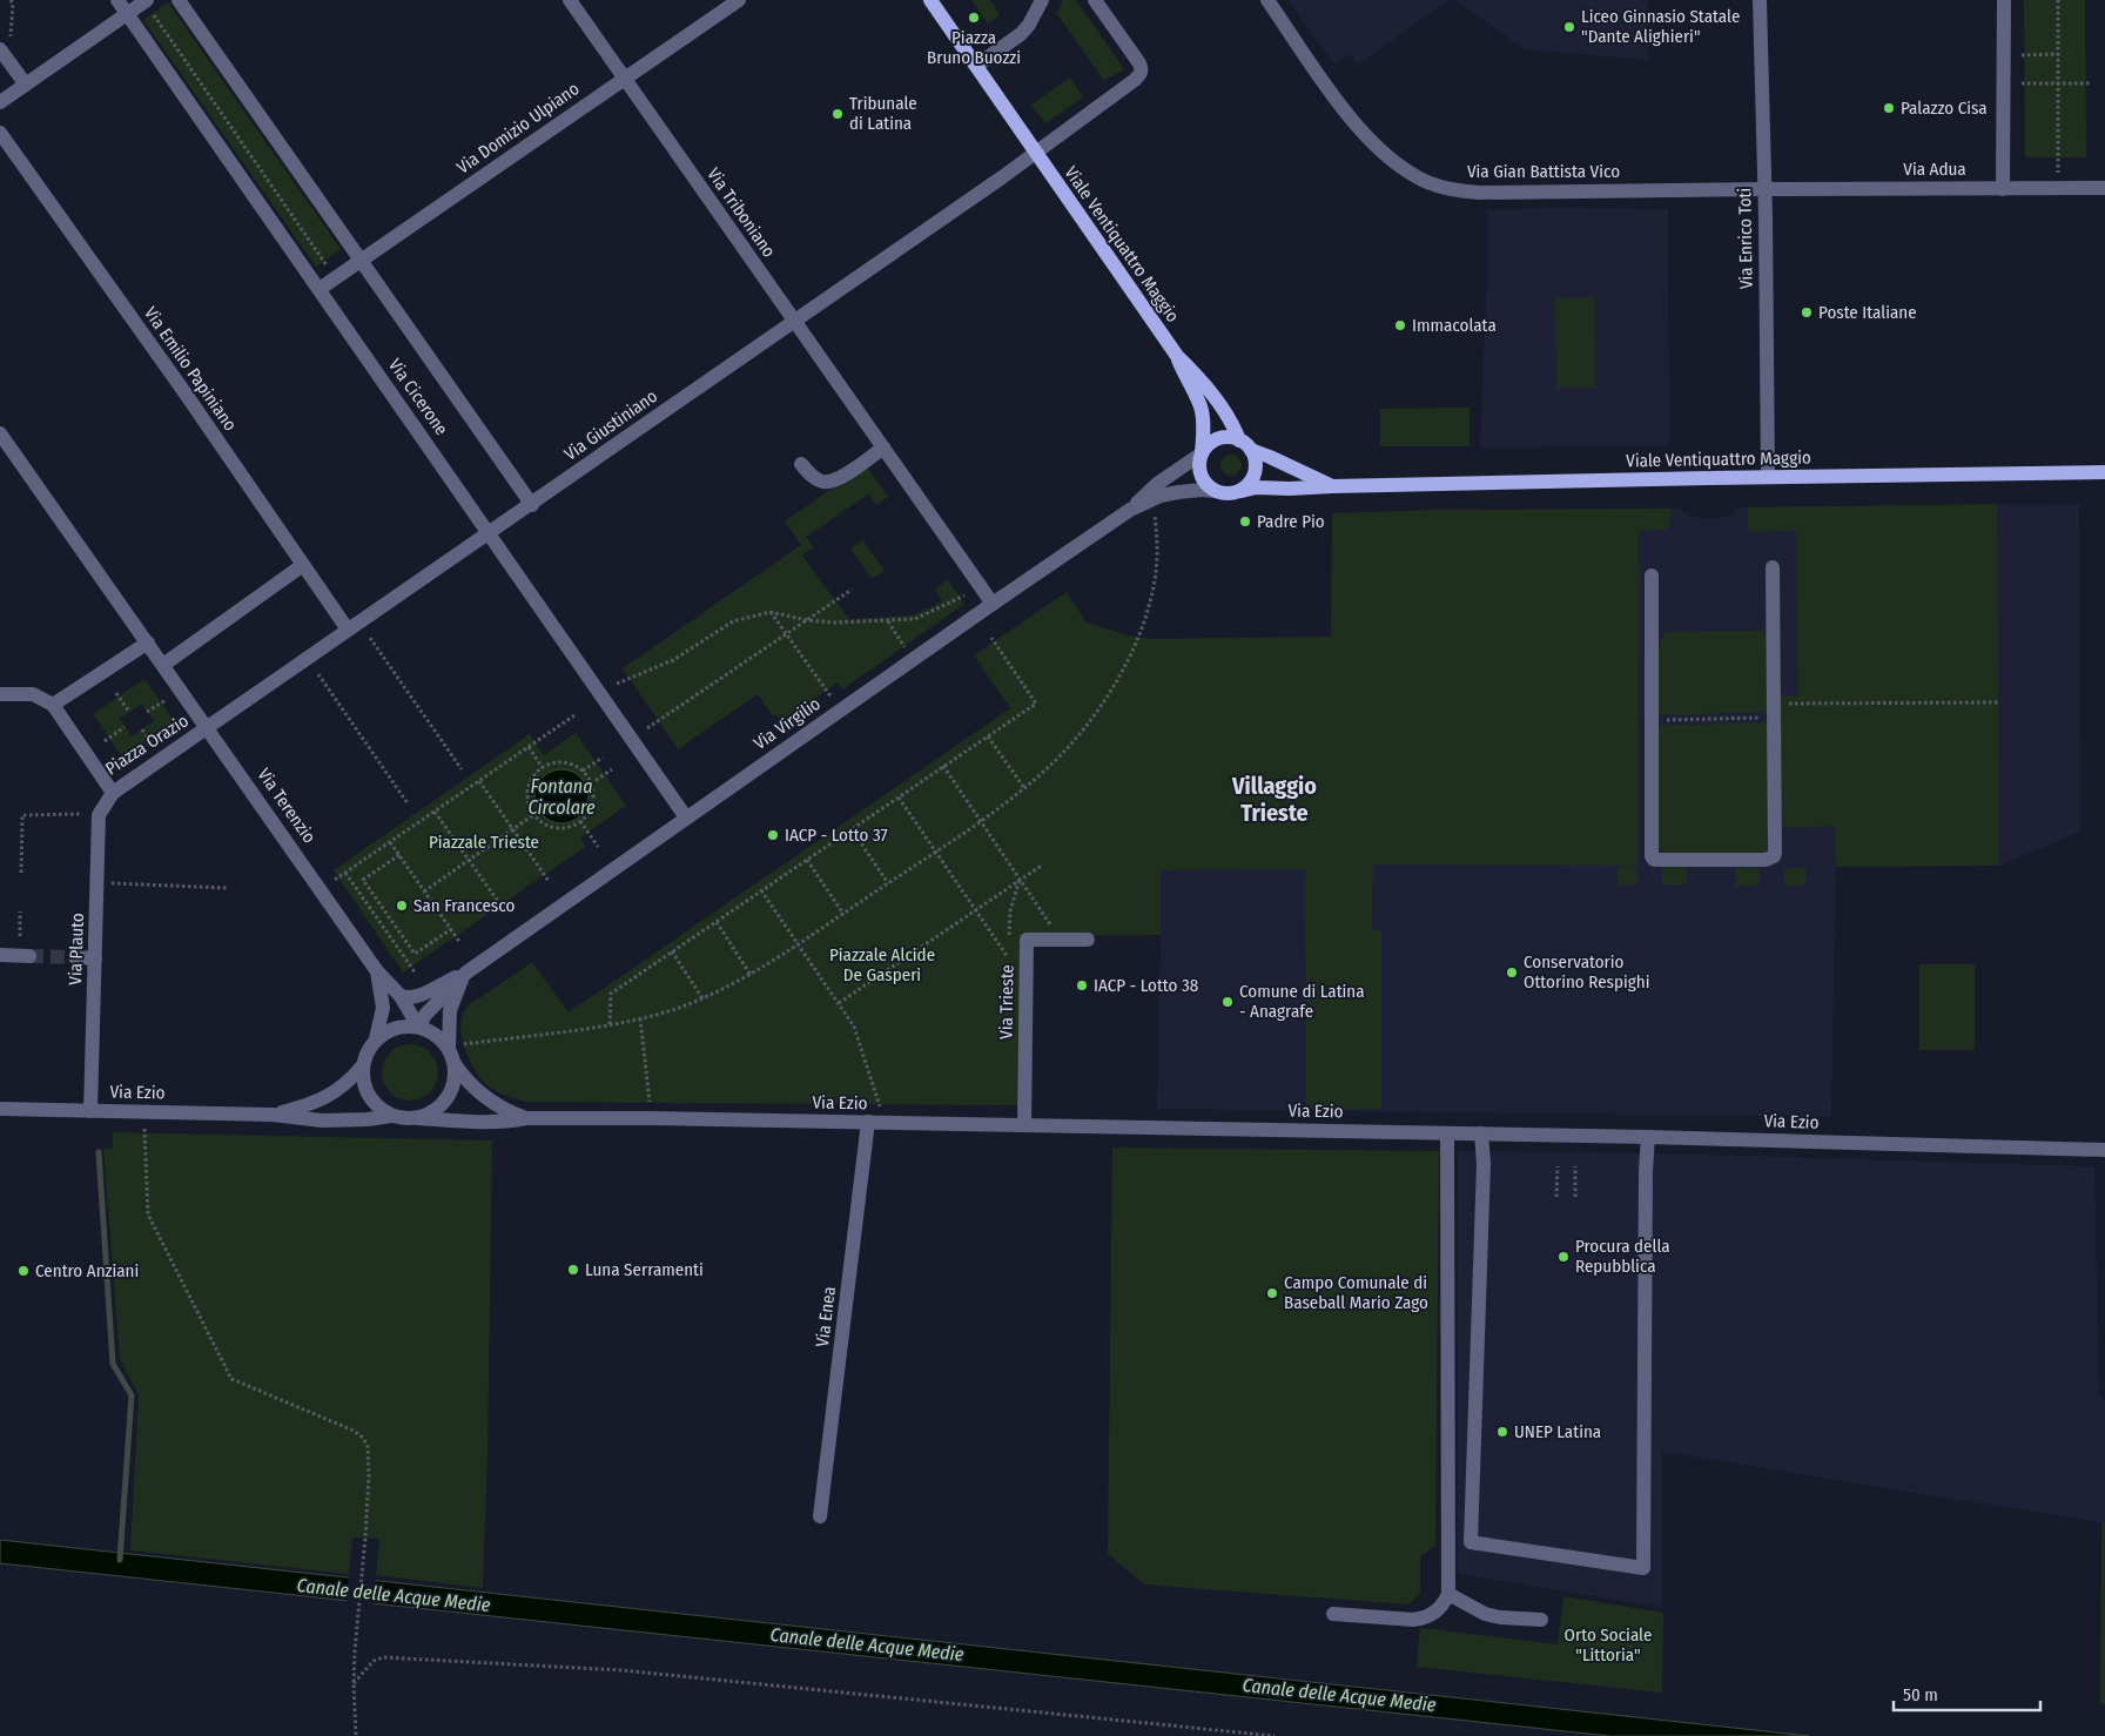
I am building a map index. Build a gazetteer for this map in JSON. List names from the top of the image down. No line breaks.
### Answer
{"streets":{"main road":["Viale Ventiquattro Maggio"],"street":["Via Domizio Ulpiano","Via Adua","Via Gian Battista Vico","Via Triboniano","Via Enrico Toti","Via Emilio Papiniano","Via Cicerone","Via Giustiniano","Via Virgilio","Piazza Orazio","Via Terenzio","Via Plauto","Via Trieste","Via Ezio","Via Enea"]},"crossings":[["Via Domizio Ulpiano","Via Triboniano"],["Via Domizio Ulpiano","Via Cicerone"],["Via Adua","Via Gian Battista Vico"],["Via Adua","Via Enrico Toti"],["Via Gian Battista Vico","Via Enrico Toti"],["Via Triboniano","Via Giustiniano"],["Via Triboniano","Via Virgilio"],["Via Enrico Toti","Viale Ventiquattro Maggio"],["Viale Ventiquattro Maggio","Via Giustiniano"],["Via Emilio Papiniano","Via Giustiniano"],["Via Cicerone","Via Giustiniano"],["Via Cicerone","Via Virgilio"],["Via Giustiniano","Piazza Orazio"],["Via Giustiniano","Via Terenzio"],["Via Virgilio","Via Terenzio"],["Via Virgilio","Via Ezio"],["Piazza Orazio","Via Terenzio"],["Piazza Orazio","Via Plauto"],["Via Terenzio","Via Ezio"],["Via Plauto","Via Ezio"],["Via Trieste","Via Ezio"],["Via Ezio","Via Enea"]],"districts":["Villaggio Trieste"],"water":["Fontana Circolare","Canale delle Acque Medie"],"parks":["Piazzale Trieste","Piazzale Alcide De Gasperi","Orto Sociale \"Littoria\""],"places":["Piazza Bruno Buozzi","Liceo Ginnasio Statale \"Dante Alighieri\"","Palazzo Cisa","Tribunale di Latina","Poste Italiane","Immacolata","Padre Pio","IACP - Lotto 37","San Francesco","Conservatorio Ottorino Respighi","IACP - Lotto 38","Comune di Latina - Anagrafe","Procura della Repubblica","Luna Serramenti","Centro Anziani","Campo Comunale di Baseball Mario Zago","UNEP Latina"],"scale_bar":"50 m"}
